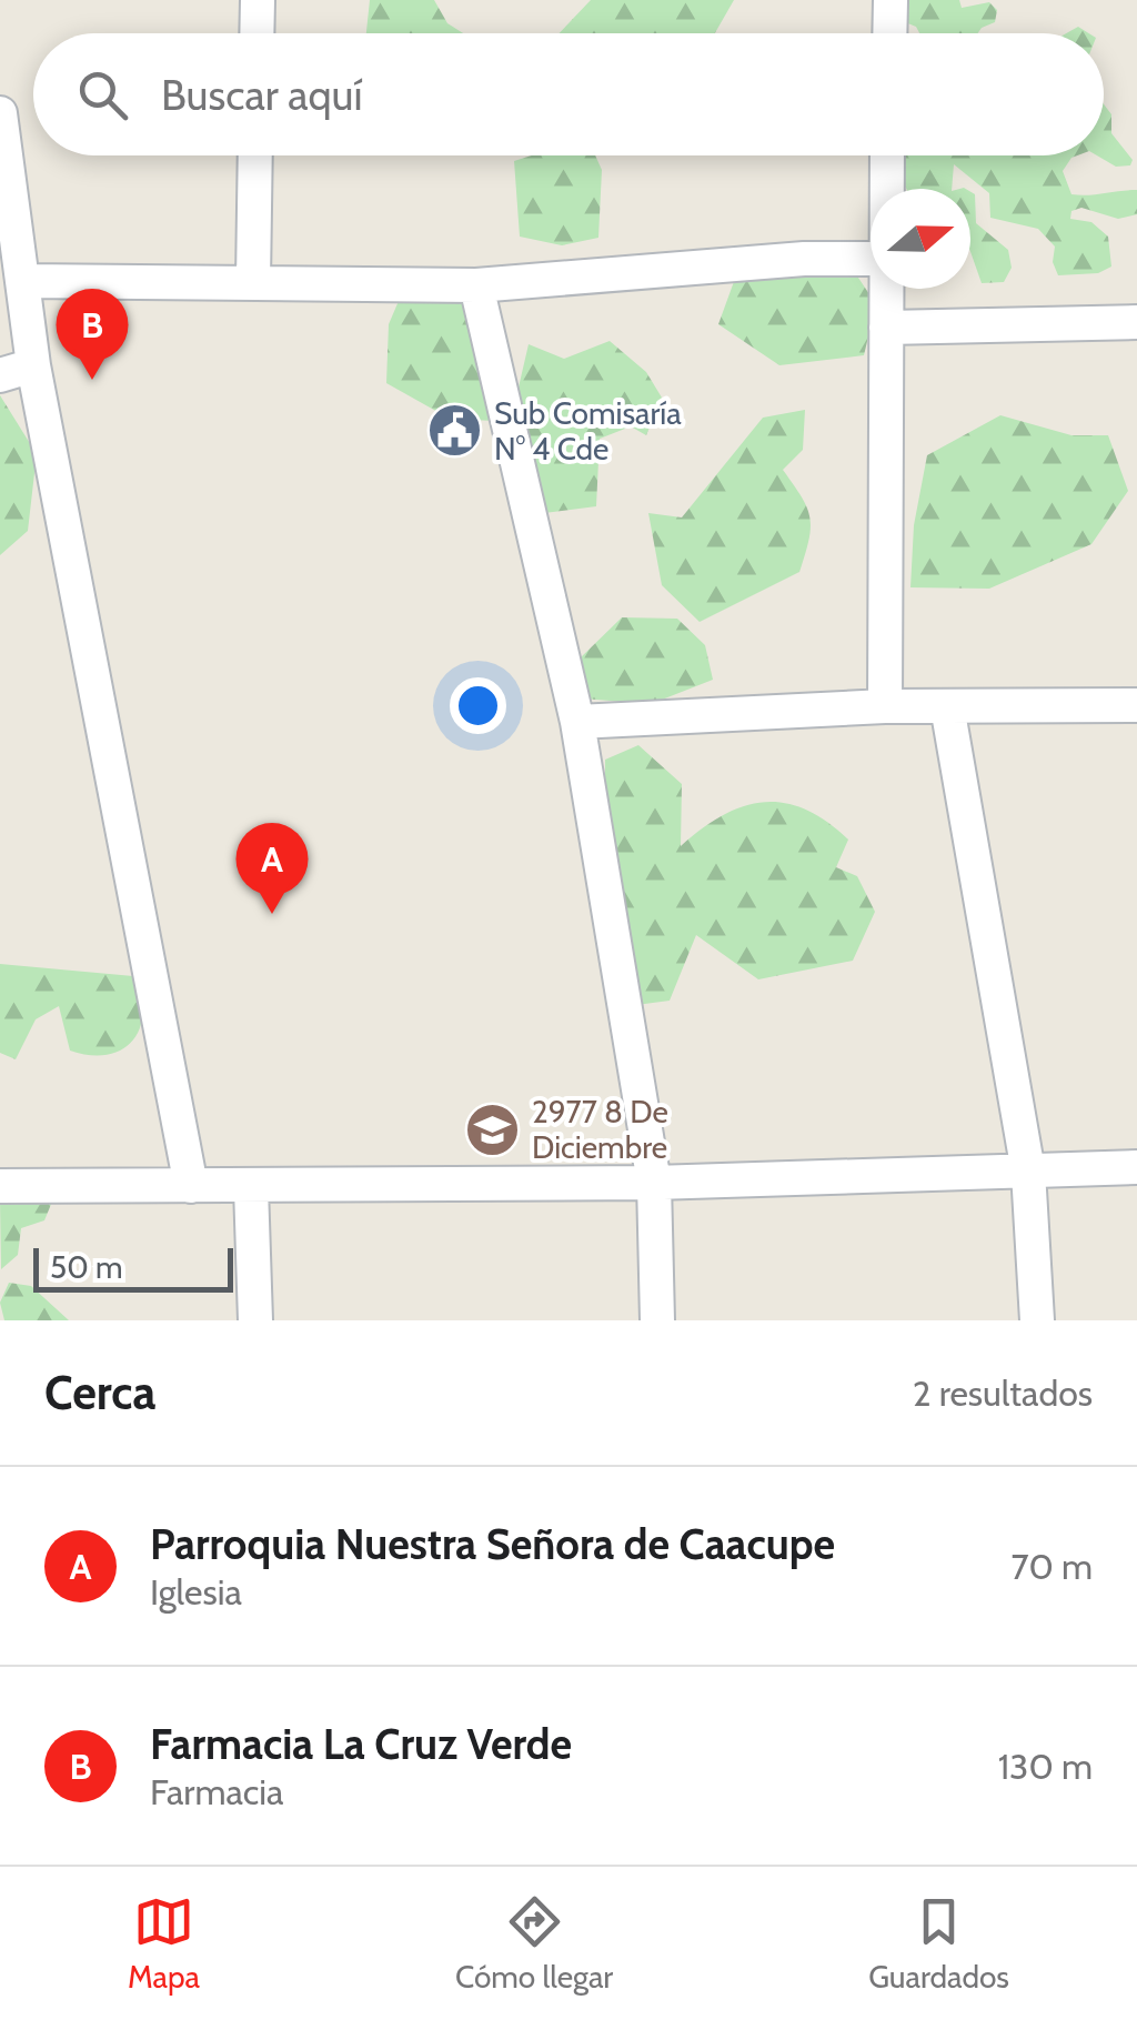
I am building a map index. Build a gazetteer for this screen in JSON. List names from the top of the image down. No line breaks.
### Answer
{"places":{"public building":["Sub Comisaría N° 4 Cde"],"school or university":["2977 8 De Diciembre"]},"scale_bar":"50 m","north":"right","page":{"search":"Buscar aquí","pins":["B","A"],"scale":"50 m","heading":["Cerca","2 resultados"],"list":[{"mark":"A","name":"Parroquia Nuestra Señora de Caacupe","note":"Iglesia","value":"70 m"},{"mark":"B","name":"Farmacia La Cruz Verde","note":"Farmacia","value":"130 m"}],"nav":["Mapa","Cómo llegar","Guardados"]}}
